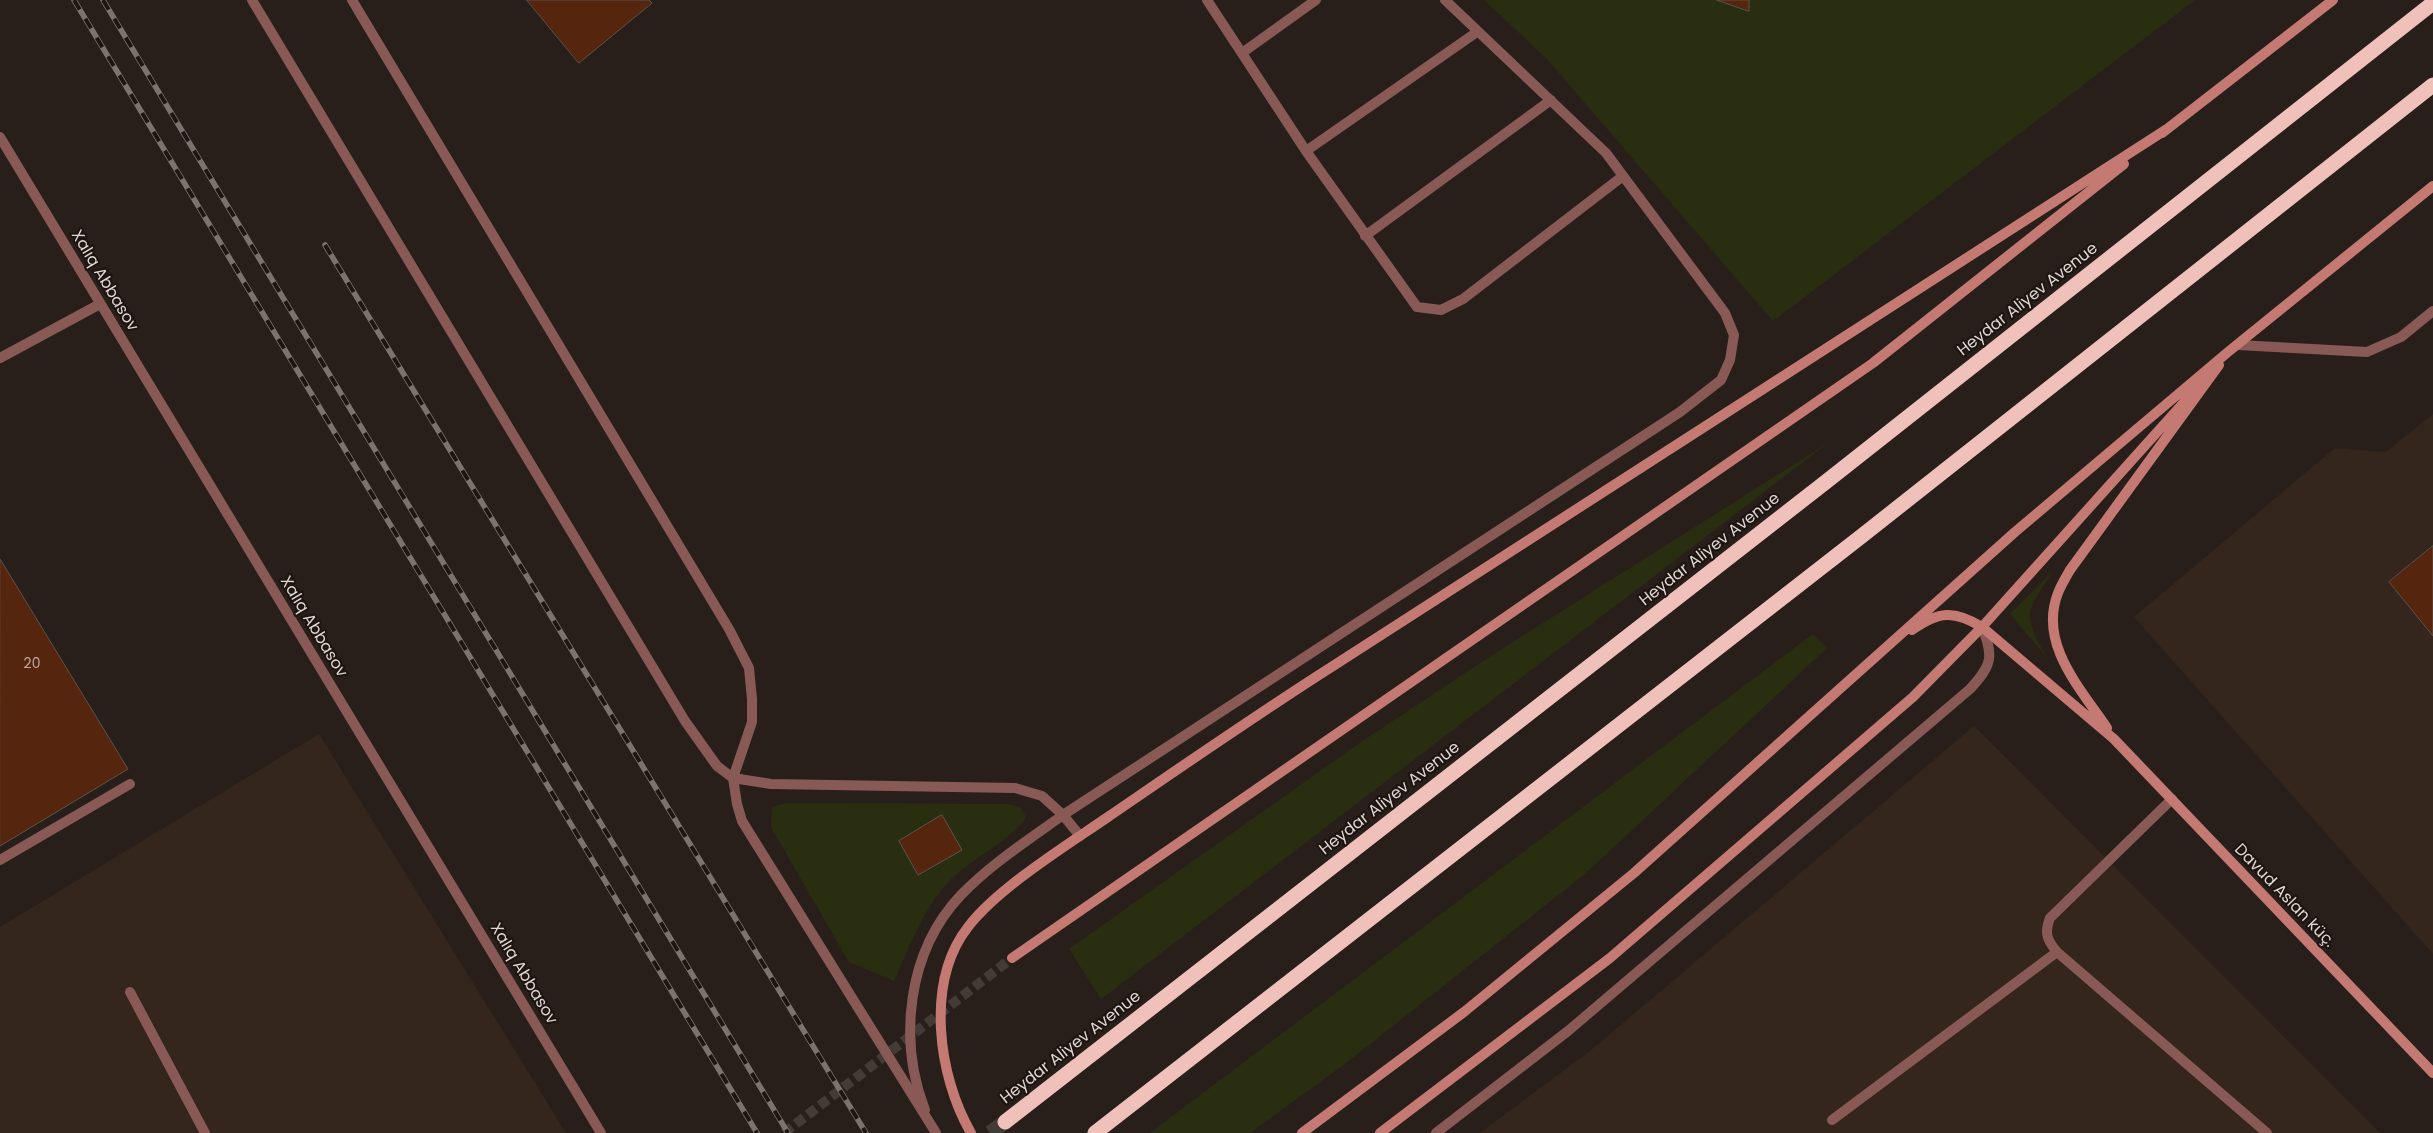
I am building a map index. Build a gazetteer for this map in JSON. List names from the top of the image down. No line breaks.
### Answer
{"streets":{"highway":["Heydar Aliyev Avenue"],"main road":["Davud Aslan küç."],"street":["Xalıq Abbasov"]},"house_numbers":["20"]}
